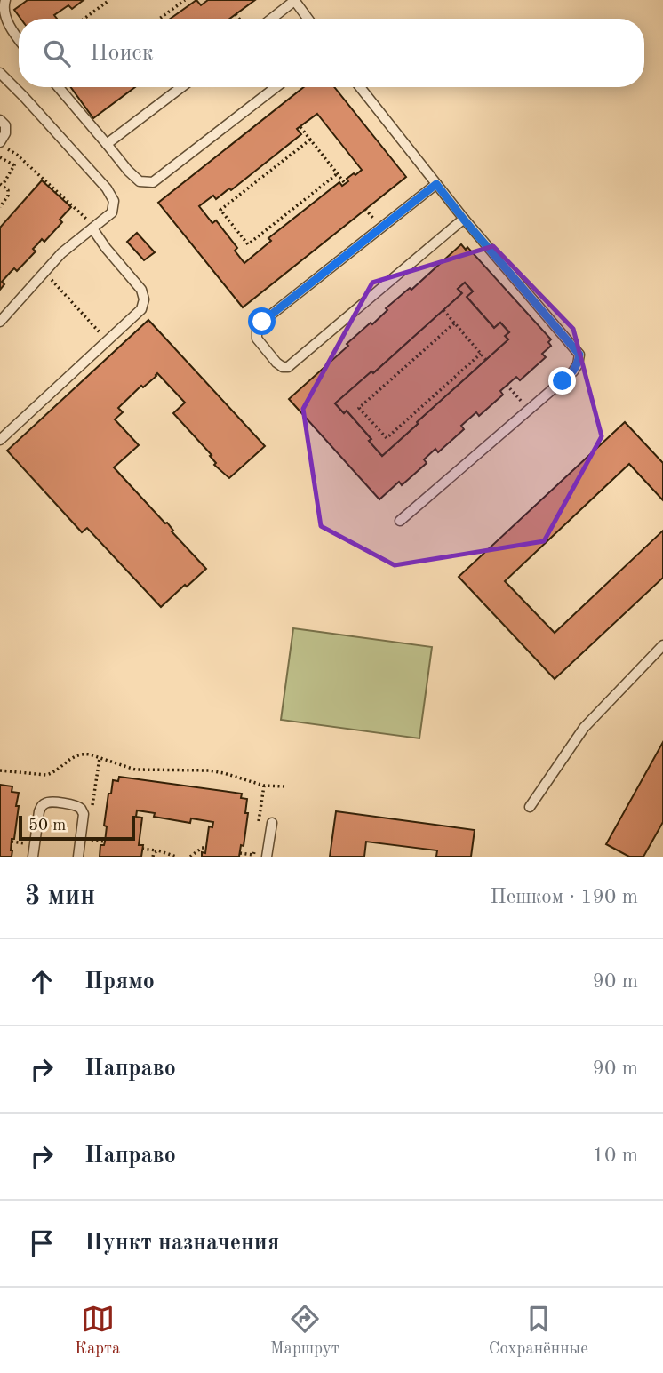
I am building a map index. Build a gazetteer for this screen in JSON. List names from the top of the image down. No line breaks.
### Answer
{"scale_bar":"50 m","page":{"search":"Поиск","scale":"50 m","heading":["3 мин","Пешком · 190 m"],"list":[["Прямо","90 m"],["Направо","90 m"],["Направо","10 m"],"Пункт назначения"],"nav":["Карта","Маршрут","Сохранённые"]}}
